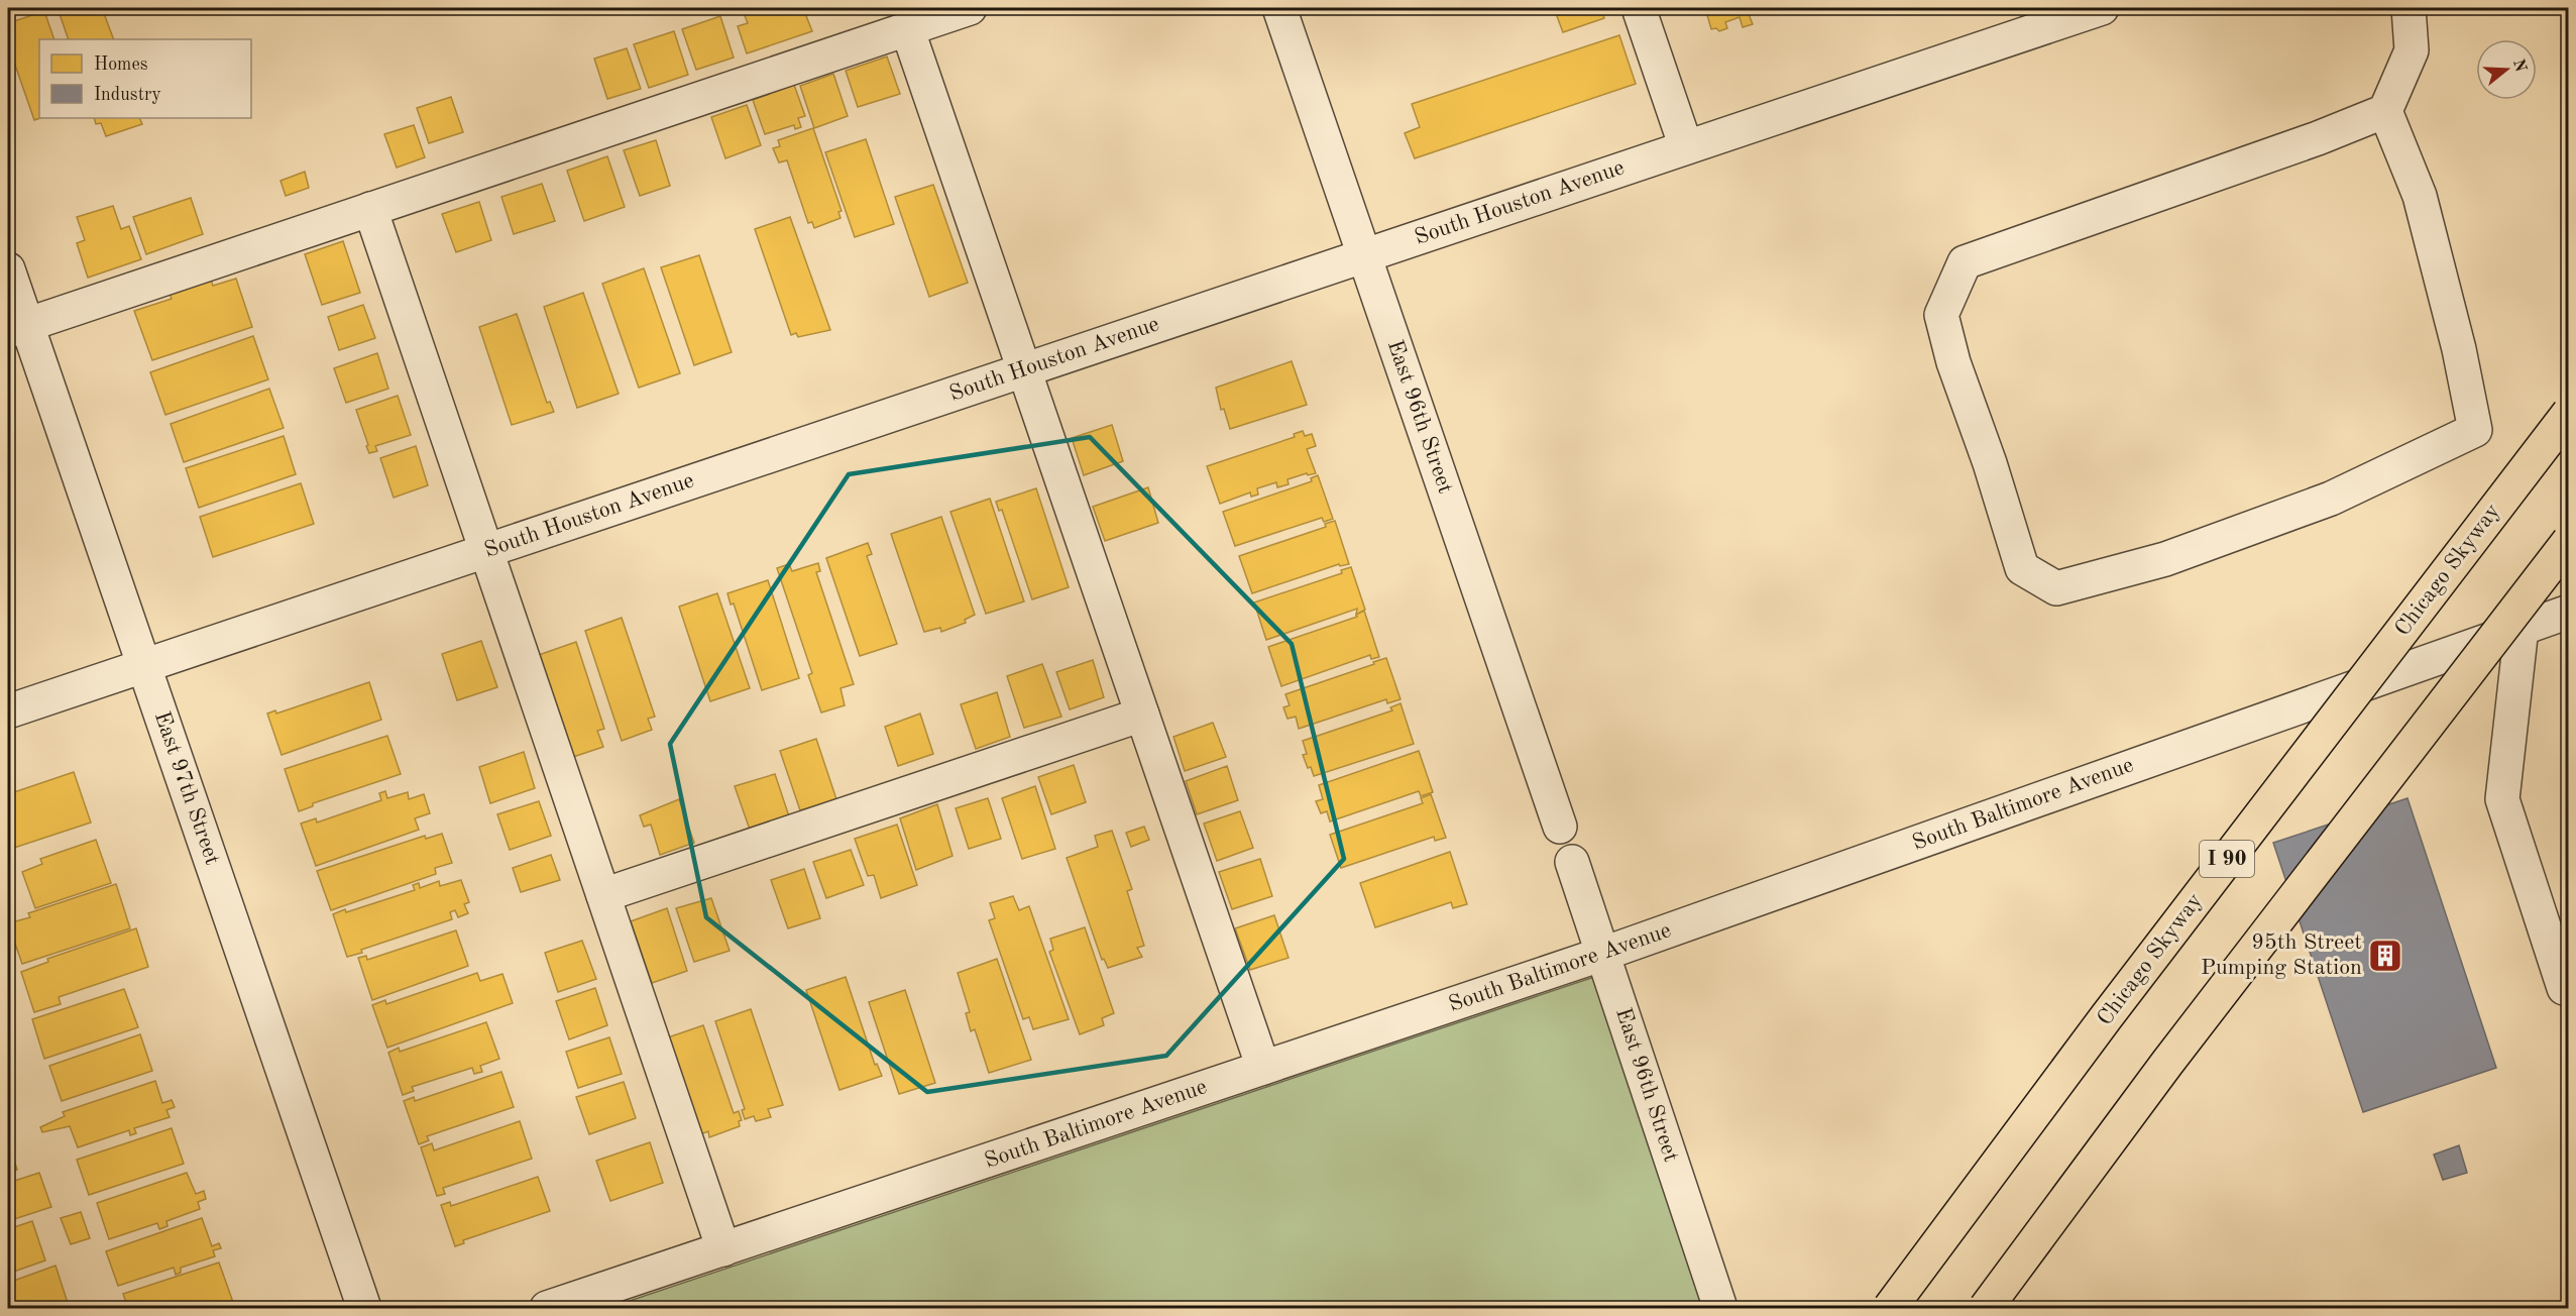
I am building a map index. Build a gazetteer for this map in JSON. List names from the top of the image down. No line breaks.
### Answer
{"streets":{"highway":["Chicago Skyway","I 90"],"street":["South Houston Avenue","East 96th Street","East 97th Street","South Baltimore Avenue"]},"crossings":[["South Houston Avenue","East 96th Street"],["South Houston Avenue","East 97th Street"],["East 96th Street","South Baltimore Avenue"]],"places":{"building":["95th Street Pumping Station"]},"legend":["Homes","Industry"],"north":"right"}
